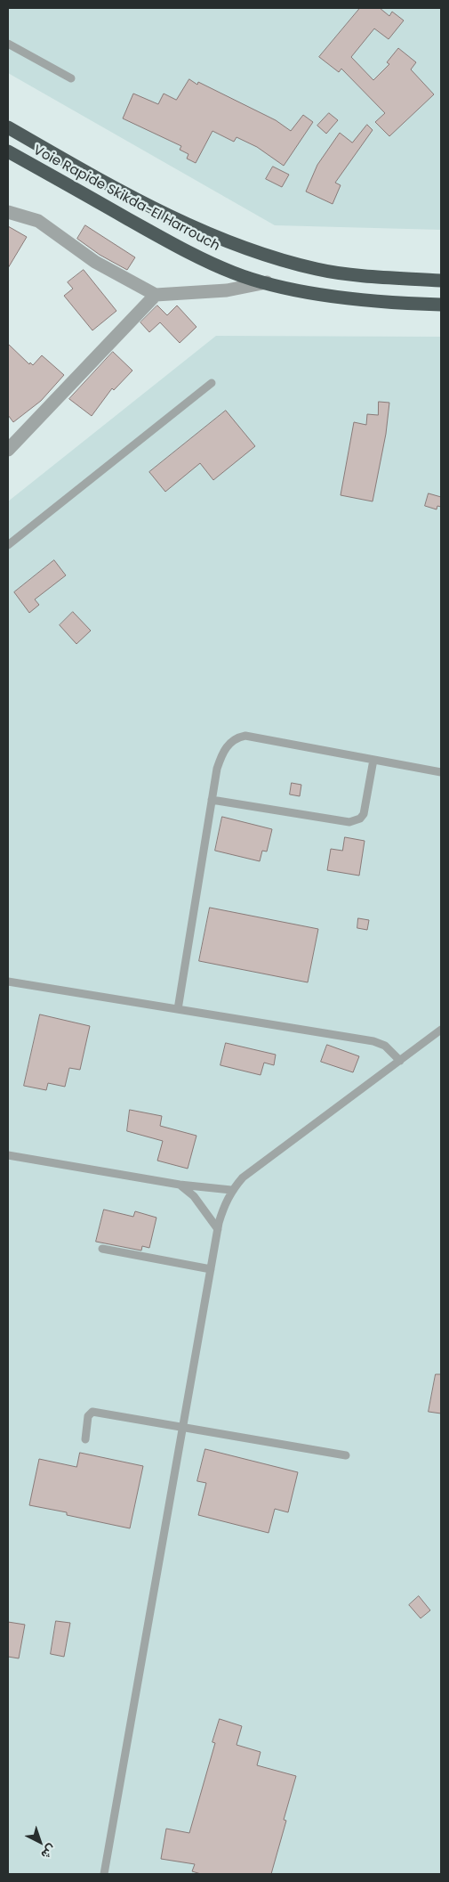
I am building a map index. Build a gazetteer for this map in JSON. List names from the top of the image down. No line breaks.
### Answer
{"streets":{"highway":["Voie Rapide Skikda-El Harrouch"]},"north":"bottom right"}
